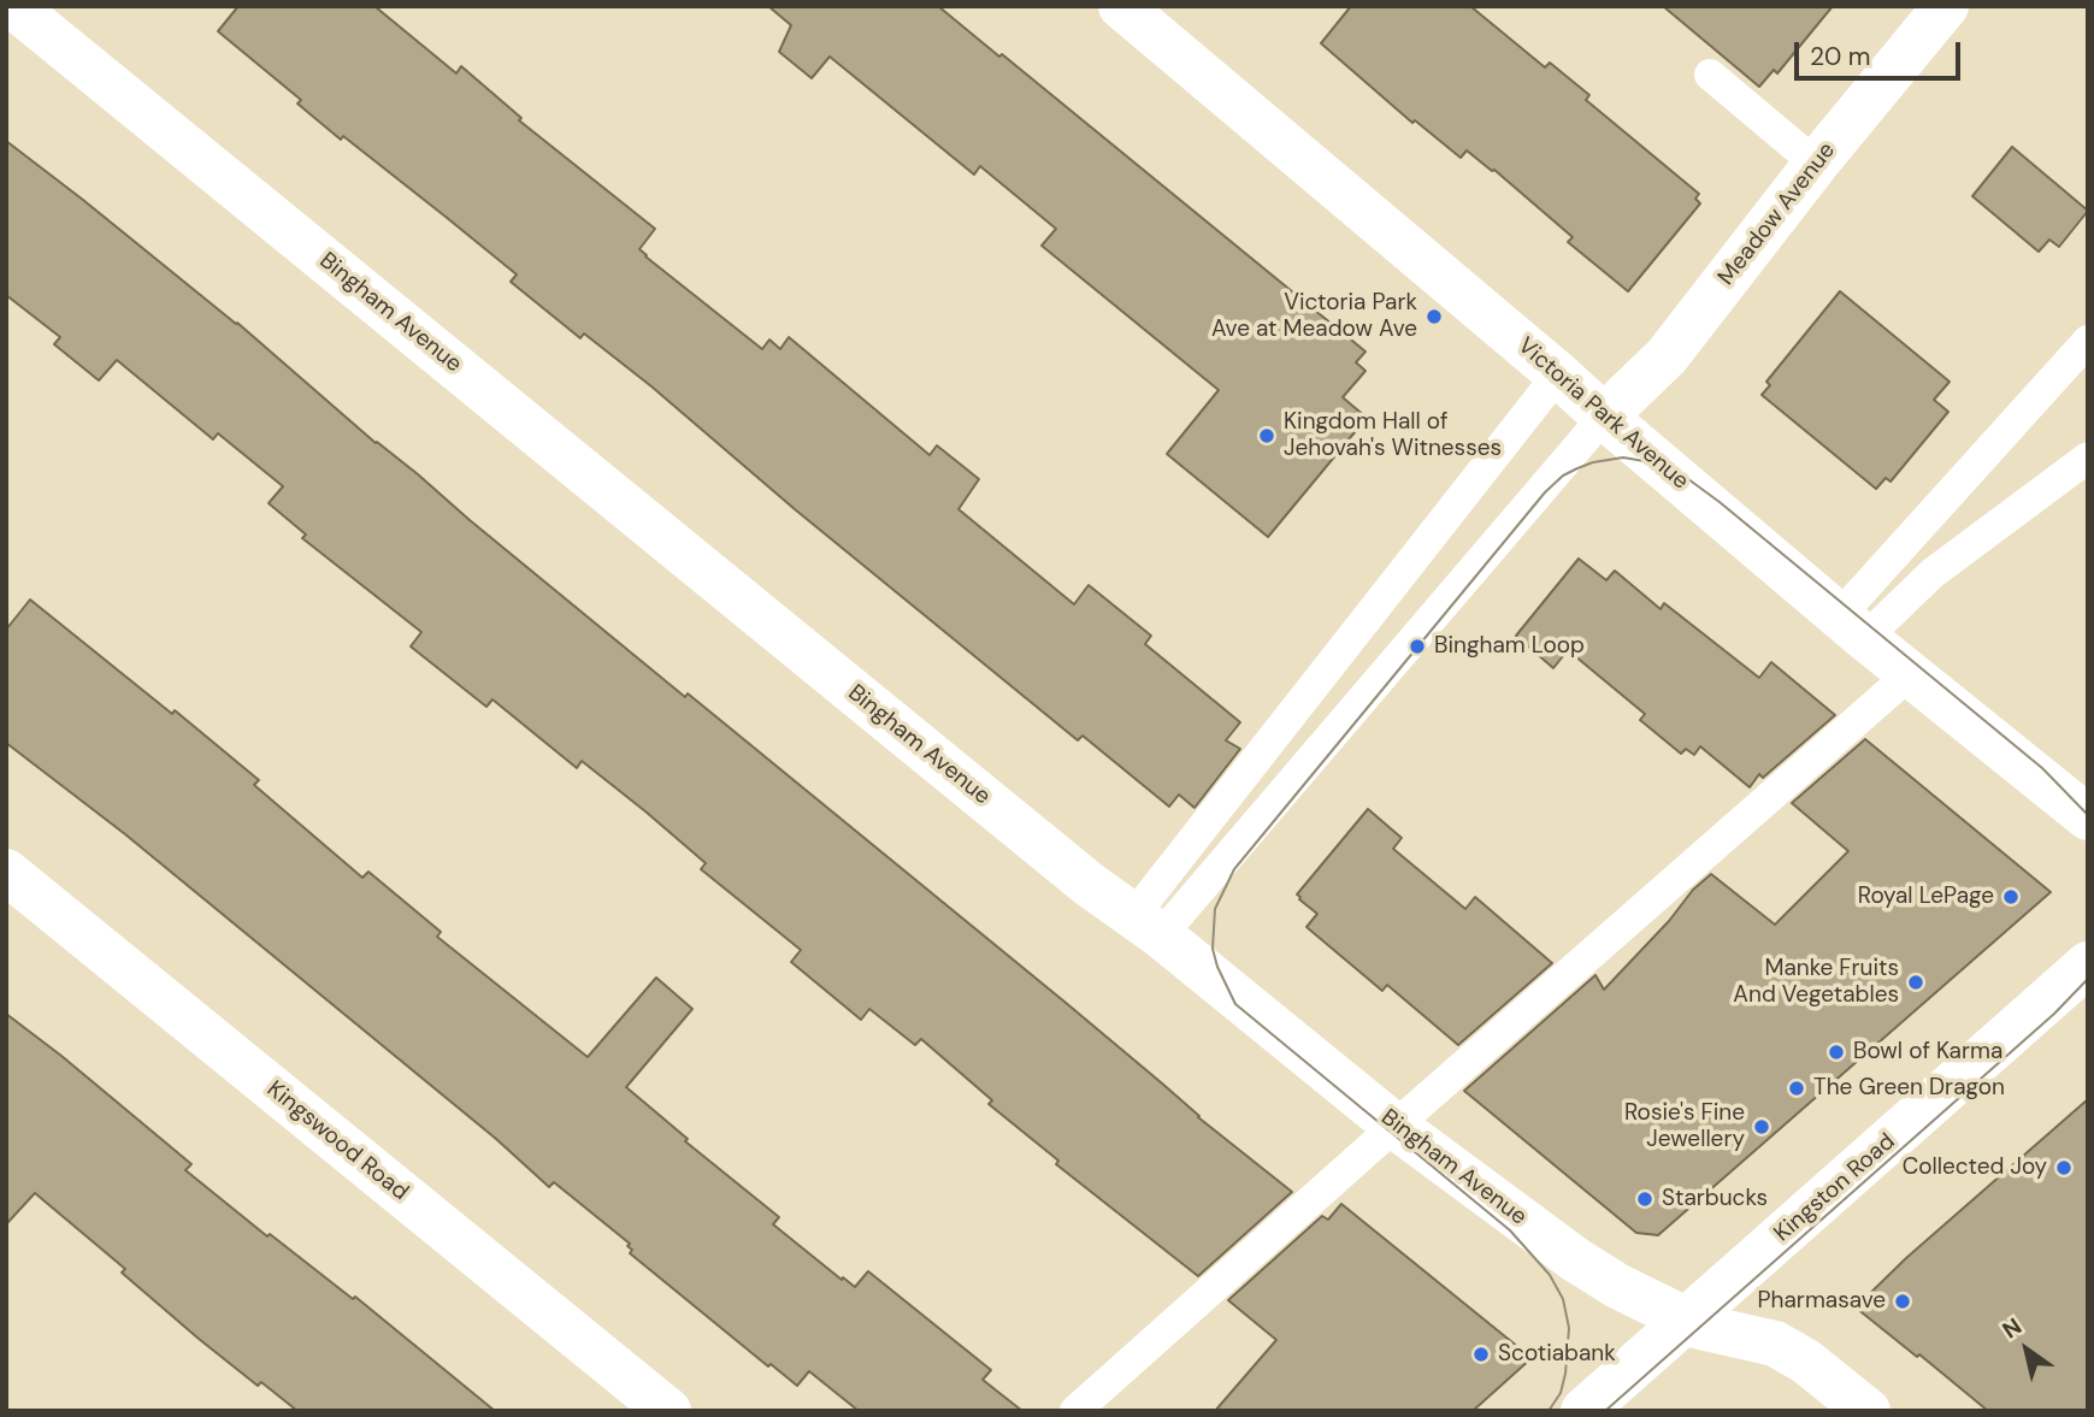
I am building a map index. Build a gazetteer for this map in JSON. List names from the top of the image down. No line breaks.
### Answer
{"streets":{"street":["Meadow Avenue","Bingham Avenue","Victoria Park Avenue","Kingswood Road","Kingston Road"]},"crossings":[["Meadow Avenue","Victoria Park Avenue"],["Bingham Avenue","Kingston Road"]],"places":["Victoria Park Ave at Meadow Ave","Kingdom Hall of Jehovah's Witnesses","Bingham Loop","Royal LePage","Manke Fruits And Vegetables","Bowl of Karma","The Green Dragon","Rosie's Fine Jewellery","Collected Joy","Starbucks","Pharmasave","Scotiabank"],"scale_bar":"20 m","north":"top left"}
